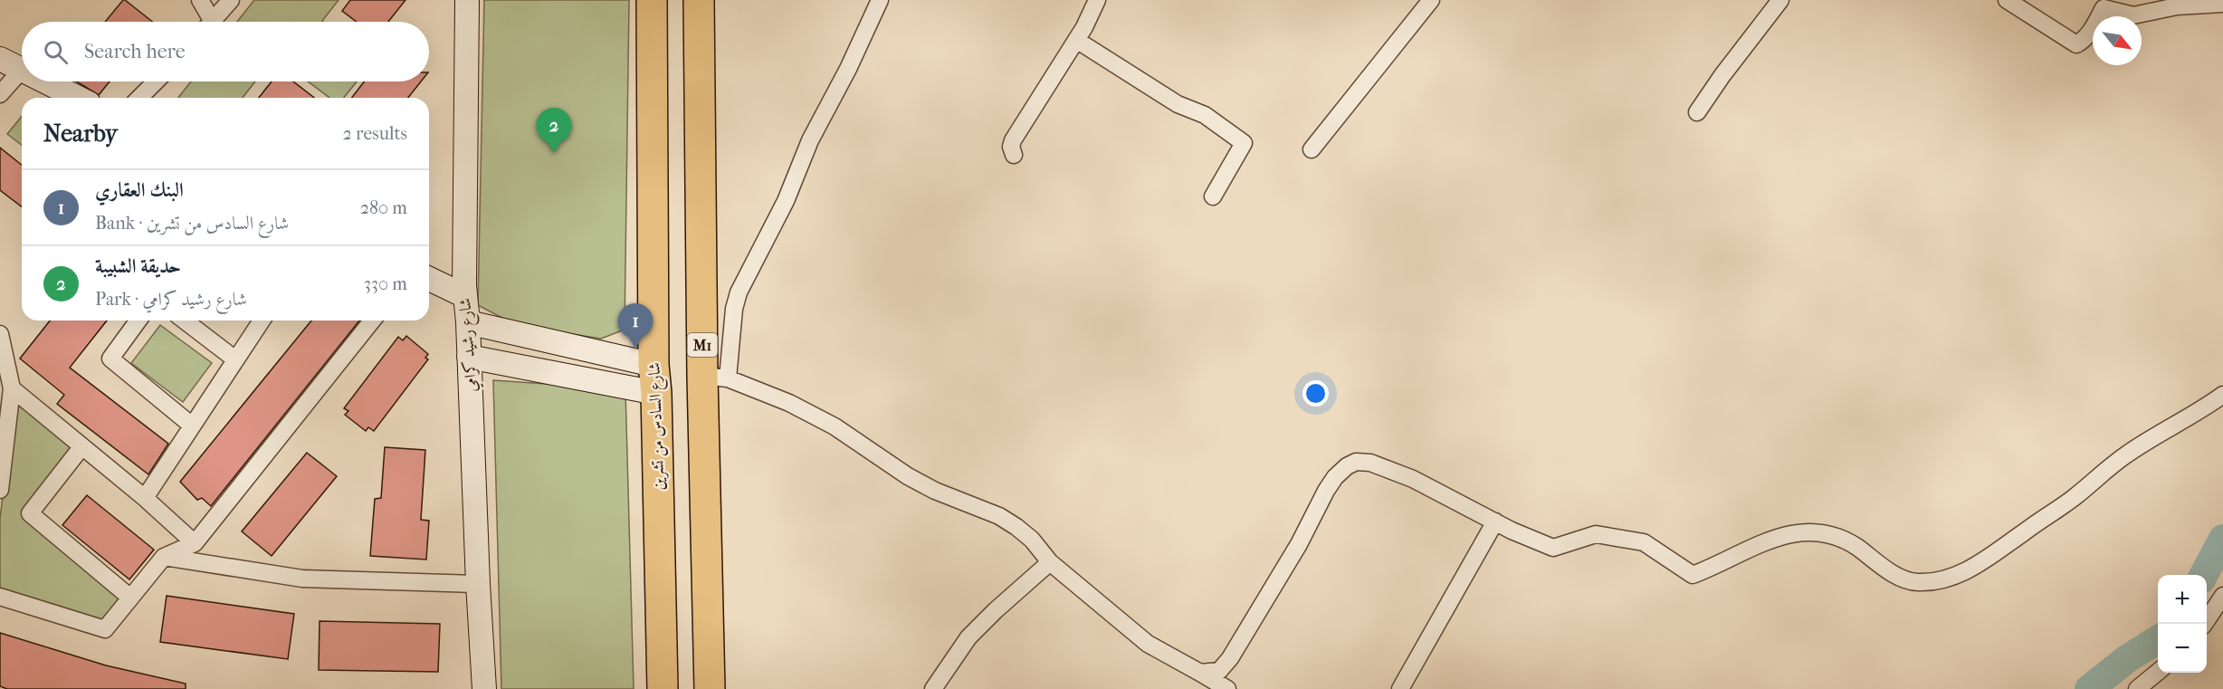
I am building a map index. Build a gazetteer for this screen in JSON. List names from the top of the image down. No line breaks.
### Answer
{"streets":{"highway":["M1","شارع السادس من تشرين"],"main road":["شارع رشيد كرامي"]},"north":"bottom right","page":{"search":"Search here","heading":["Nearby","2 results"],"pins":["2","1"],"list":[{"mark":"1","name":"البنك العقاري","note":"Bank · شارع السادس من تشرين","value":"280 m"},{"mark":"2","name":"حديقة الشبيبة","note":"Park · شارع رشيد كرامي","value":"330 m"}],"map_buttons":["+","−"]}}
